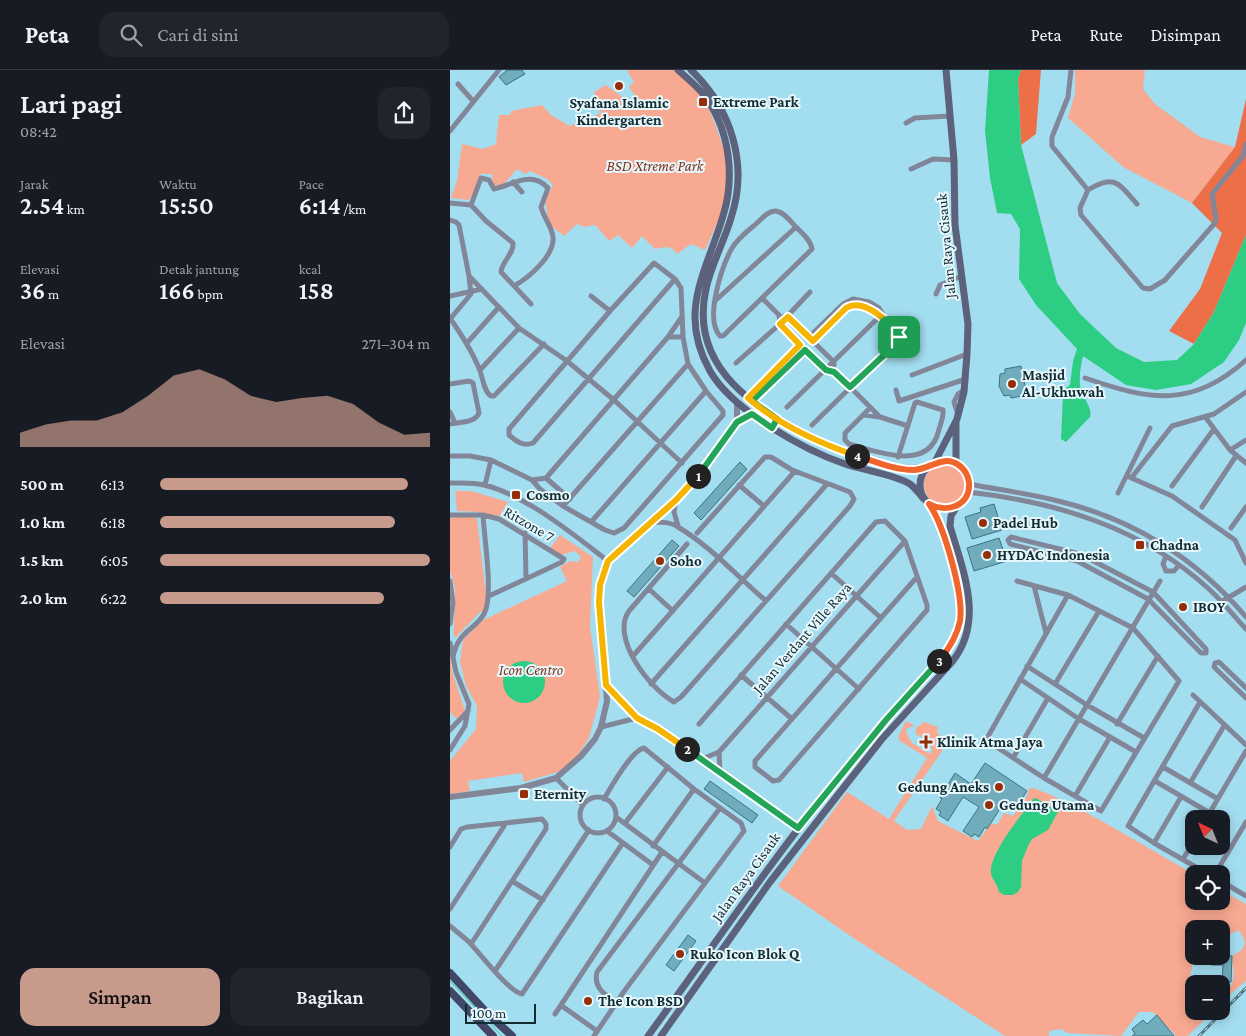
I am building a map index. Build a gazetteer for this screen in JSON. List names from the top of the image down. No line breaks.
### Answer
{"streets":{"main road":["Jalan Raya Cisauk"],"street":["Ritzone 7","Jalan Verdant Ville Raya"]},"parks":["BSD Xtreme Park","Icon Centro"],"places":{"other":["Syafana Islamic Kindergarten","Masjid Al-Ukhuwah","Padel Hub","HYDAC Indonesia","Soho","IBOY","Gedung Aneks","Gedung Utama","Ruko Icon Blok Q","The Icon BSD"],"transit":["Extreme Park","Cosmo","Chadna","Eternity"],"health":["Klinik Atma Jaya"]},"scale_bar":"100 m","north":"top left","page":{"header":"Peta","search":"Cari di sini","nav":["Peta","Rute","Disimpan"],"heading":["Lari pagi","08:42"],"stats":[["Jarak","2.54 km"],["Waktu","15:50"],["Pace","6:14 /km"],["Elevasi","36 m"],["Detak jantung","166 bpm"],["kcal","158"]],"chart":["Elevasi","271–304 m"],"pins":["4","1","3","2"],"list":[{"name":"500 m","note":"6:13"},{"name":"1.0 km","note":"6:18"},{"name":"1.5 km","note":"6:05"},{"name":"2.0 km","note":"6:22"}],"map_buttons":["+","−"],"buttons":["Simpan","Bagikan"],"scale":"100 m"}}
